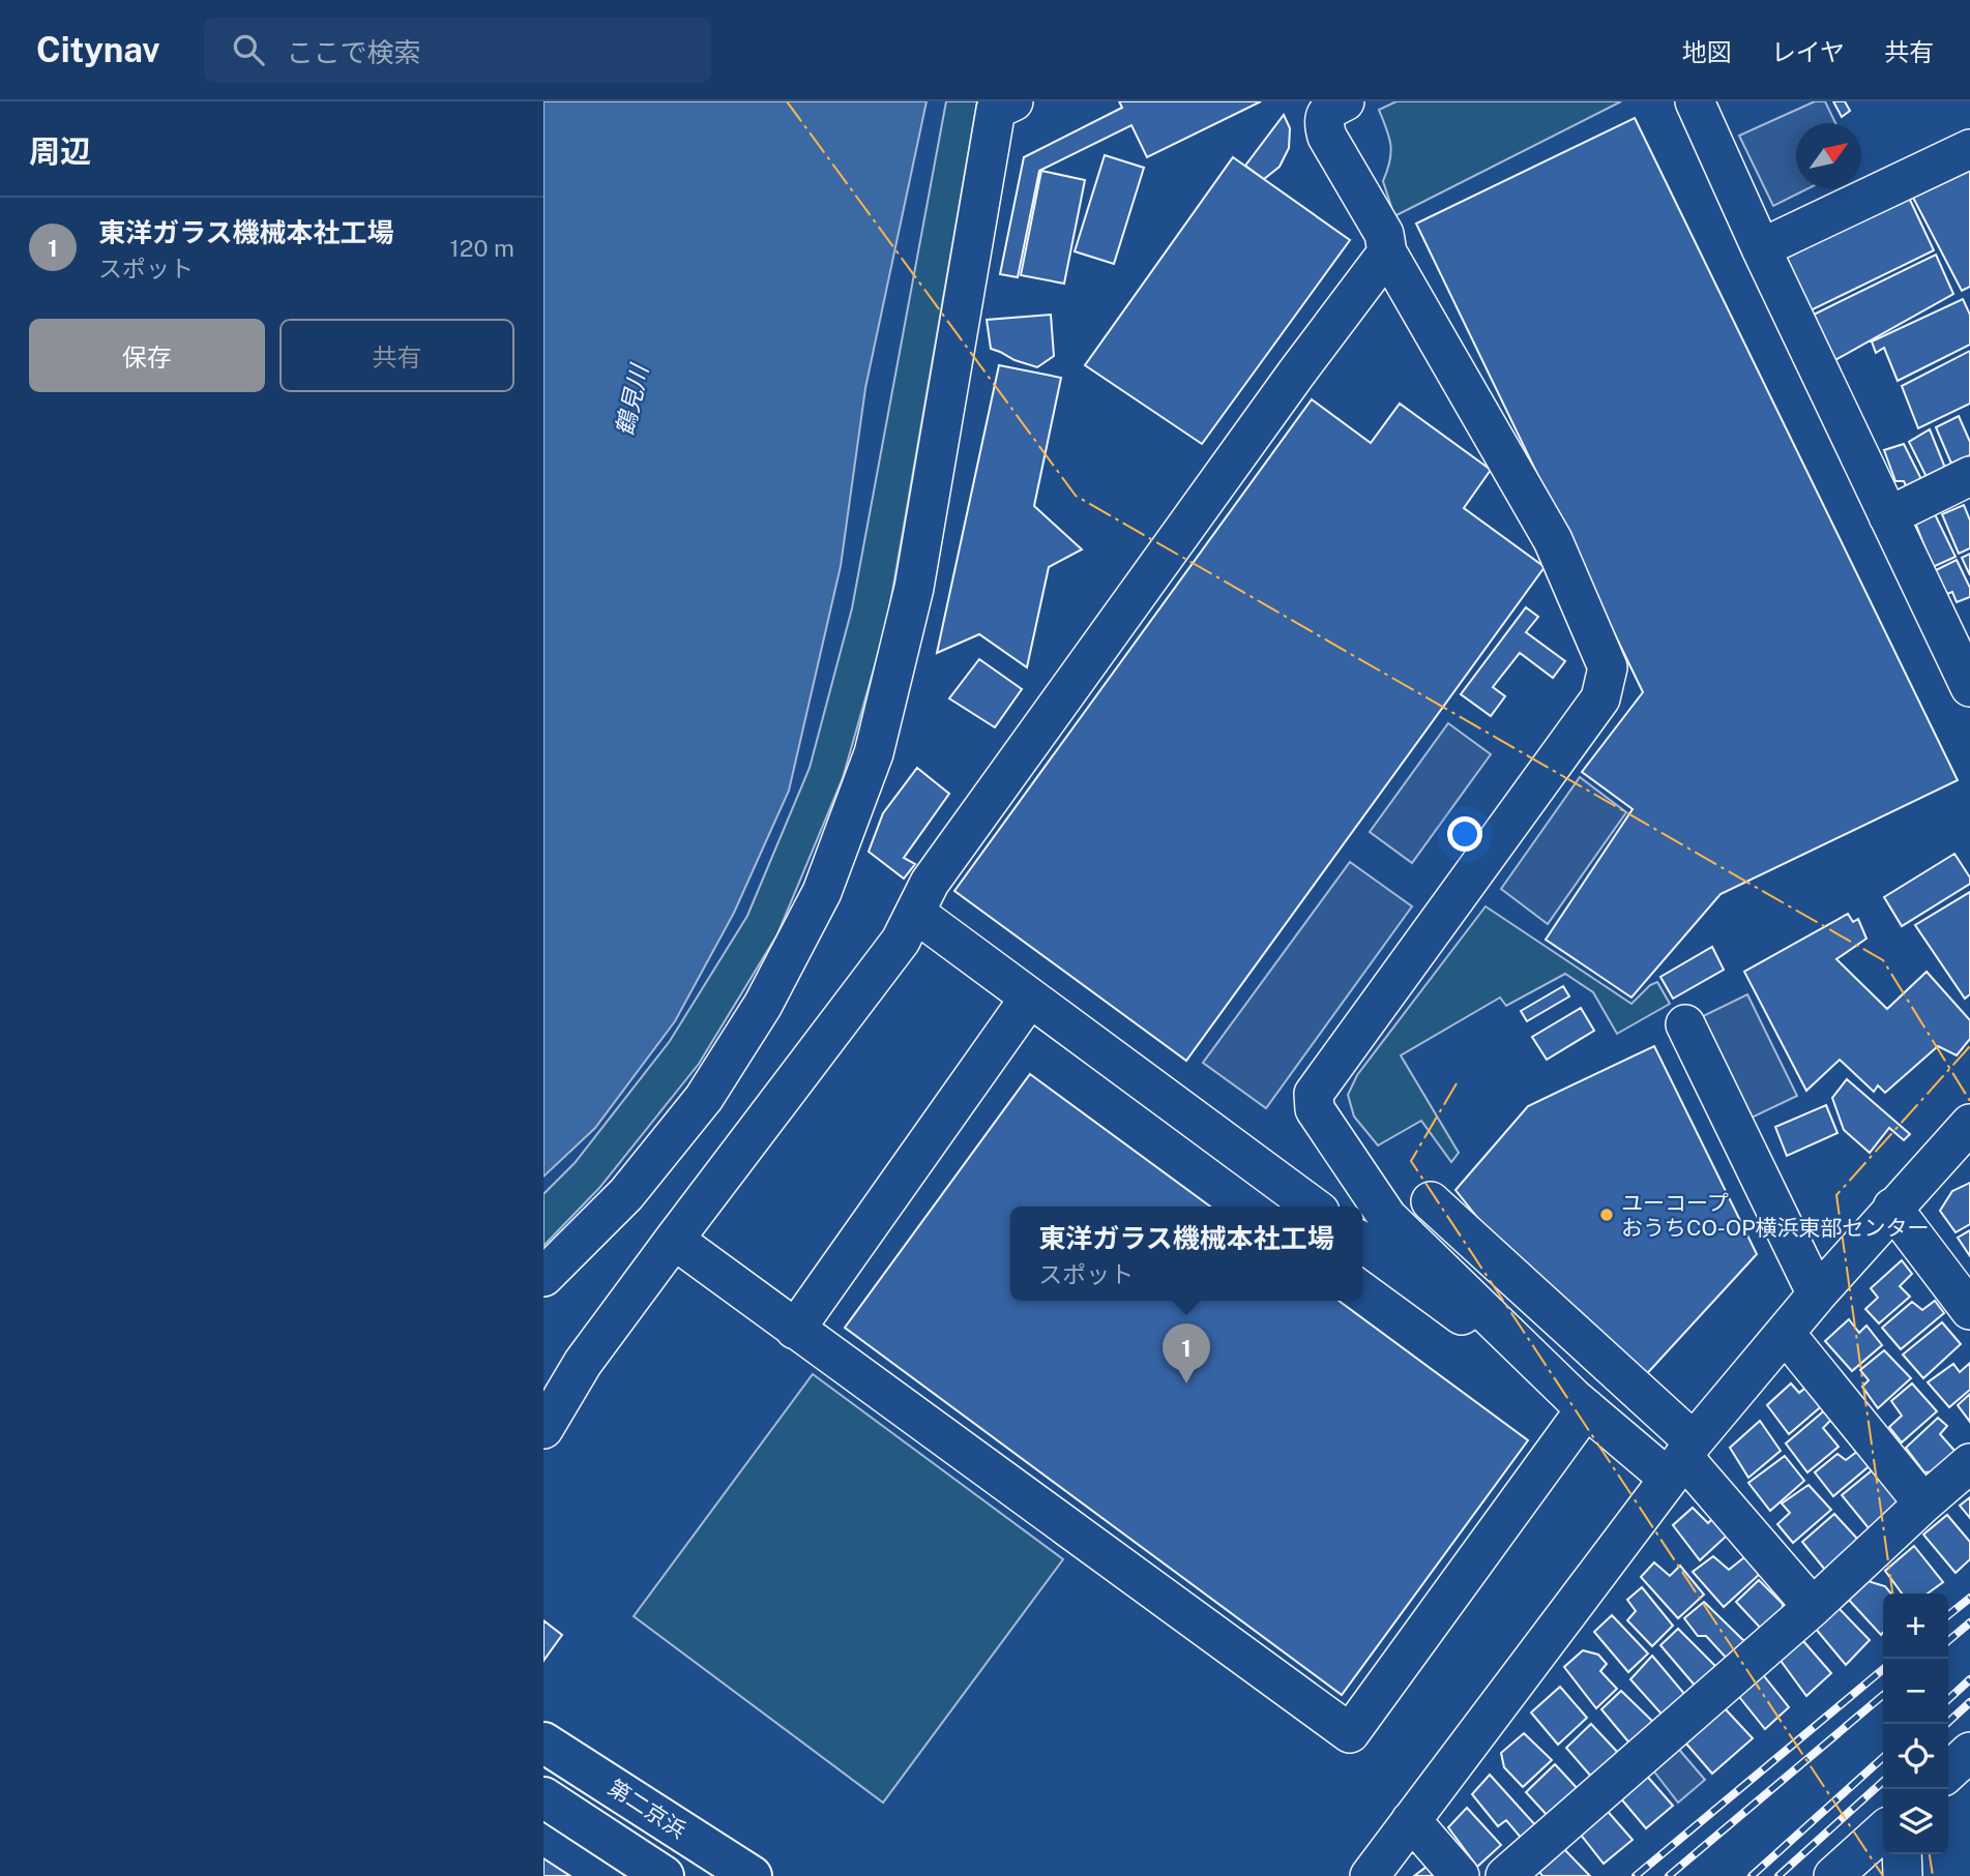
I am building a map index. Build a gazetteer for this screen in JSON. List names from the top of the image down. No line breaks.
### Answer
{"streets":{"highway":["第二京浜"]},"water":["鶴見川"],"places":["ユーコープ おうちCO-OP横浜東部センター"],"north":"top right","page":{"header":"Citynav","search":"ここで検索","nav":["地図","レイヤ","共有"],"heading":"周辺","list":[{"mark":"1","name":"東洋ガラス機械本社工場","note":"スポット","value":"120 m"}],"buttons":["保存","共有"],"popup":["東洋ガラス機械本社工場","スポット"],"pins":"1","map_buttons":["+","−"]}}
